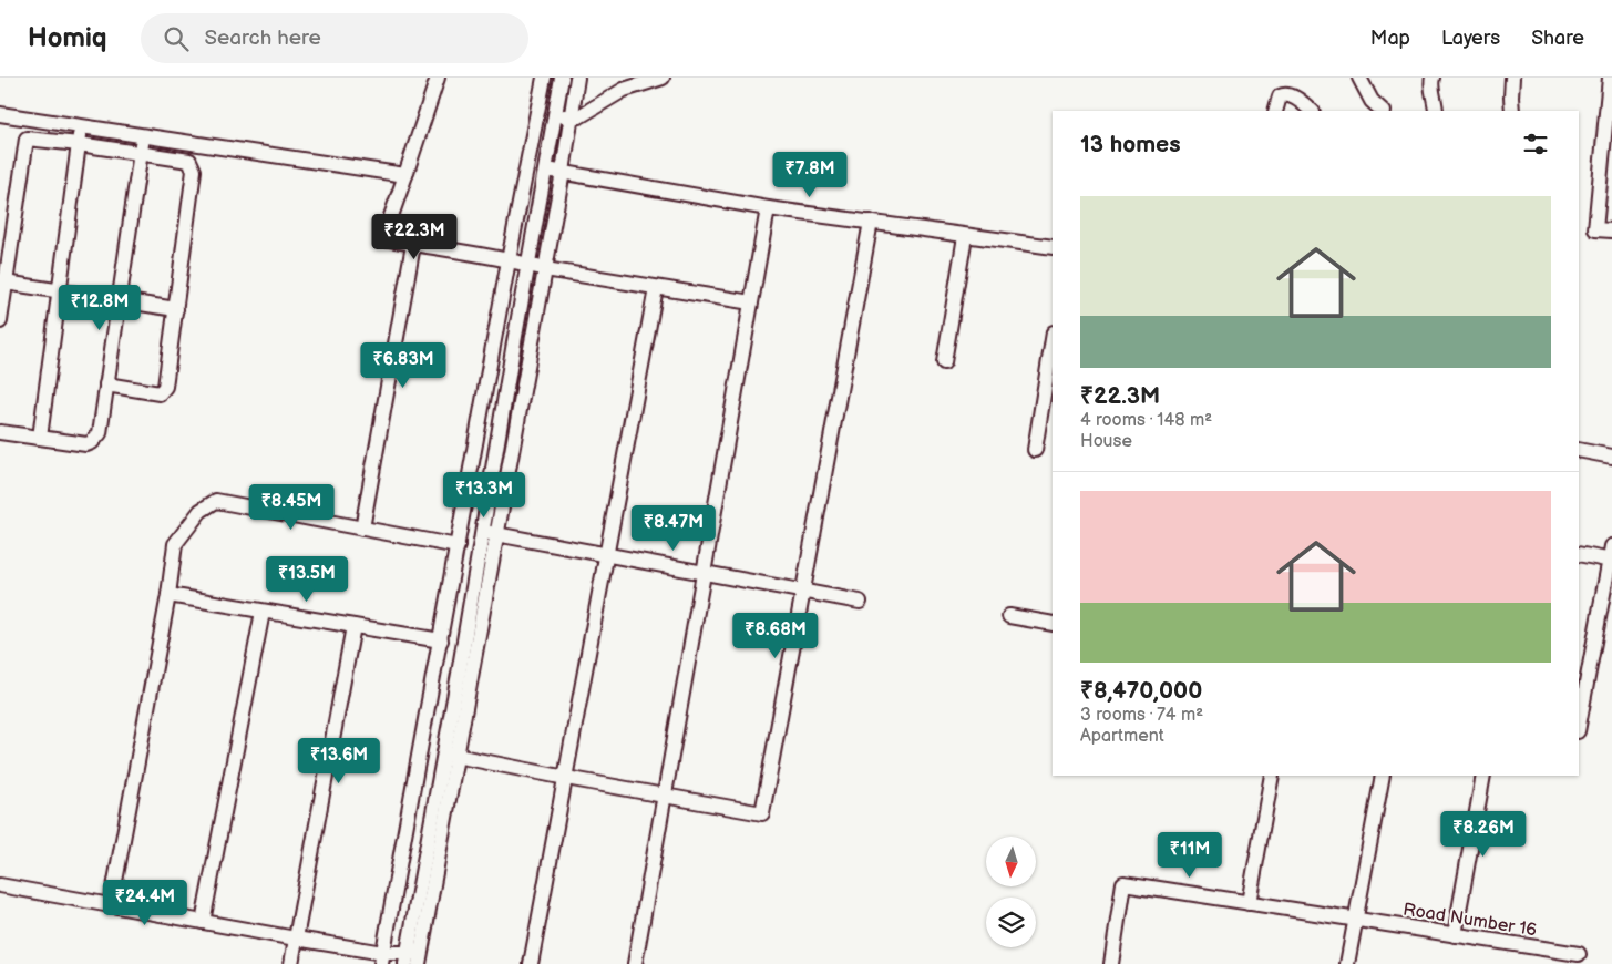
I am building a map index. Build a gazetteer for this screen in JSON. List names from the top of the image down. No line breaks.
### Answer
{"streets":{"street":["Road Number 16"]},"north":"bottom","page":{"header":"Homiq","search":"Search here","nav":["Map","Layers","Share"],"heading":"13 homes","price":["₹7.8M","₹22.3M","₹12.8M","₹6.83M","₹13.3M","₹8.45M","₹8.47M","₹13.5M","₹8.68M","₹13.6M","₹8.26M","₹11M","₹24.4M"],"list":[{"name":"₹22.3M","note":"4 rooms · 148 m² · House"},{"name":"₹8,470,000","note":"3 rooms · 74 m² · Apartment"}]}}
